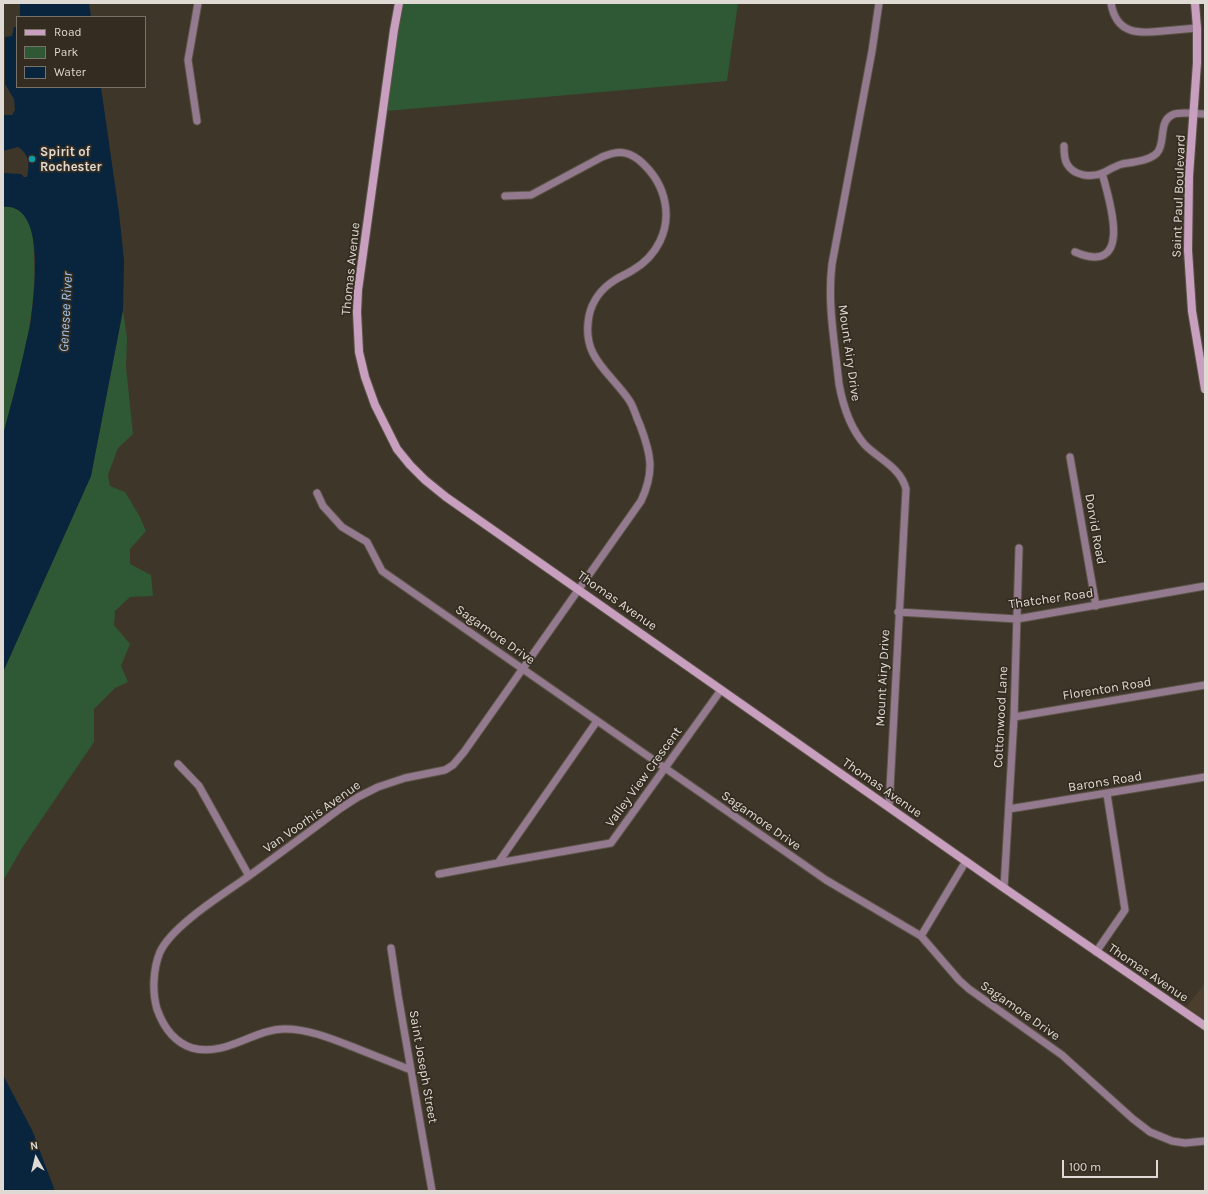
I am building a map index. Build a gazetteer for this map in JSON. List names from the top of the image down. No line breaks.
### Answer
{"streets":{"main road":["Saint Paul Boulevard","Thomas Avenue"],"street":["Mount Airy Drive","Dorvid Road","Thatcher Road","Sagamore Drive","Florenton Road","Cottonwood Lane","Valley View Crescent","Barons Road","Van Voorhis Avenue","Saint Joseph Street"]},"crossings":[["Thomas Avenue","Mount Airy Drive"],["Thomas Avenue","Cottonwood Lane"],["Thomas Avenue","Valley View Crescent"],["Thomas Avenue","Van Voorhis Avenue"],["Mount Airy Drive","Thatcher Road"],["Dorvid Road","Thatcher Road"],["Thatcher Road","Cottonwood Lane"],["Sagamore Drive","Valley View Crescent"],["Sagamore Drive","Van Voorhis Avenue"],["Florenton Road","Cottonwood Lane"],["Cottonwood Lane","Barons Road"],["Van Voorhis Avenue","Saint Joseph Street"]],"water":["Genesee River"],"places":["Spirit of Rochester"],"legend":["Road","Park","Water"],"scale_bar":"100 m","north":"top"}
